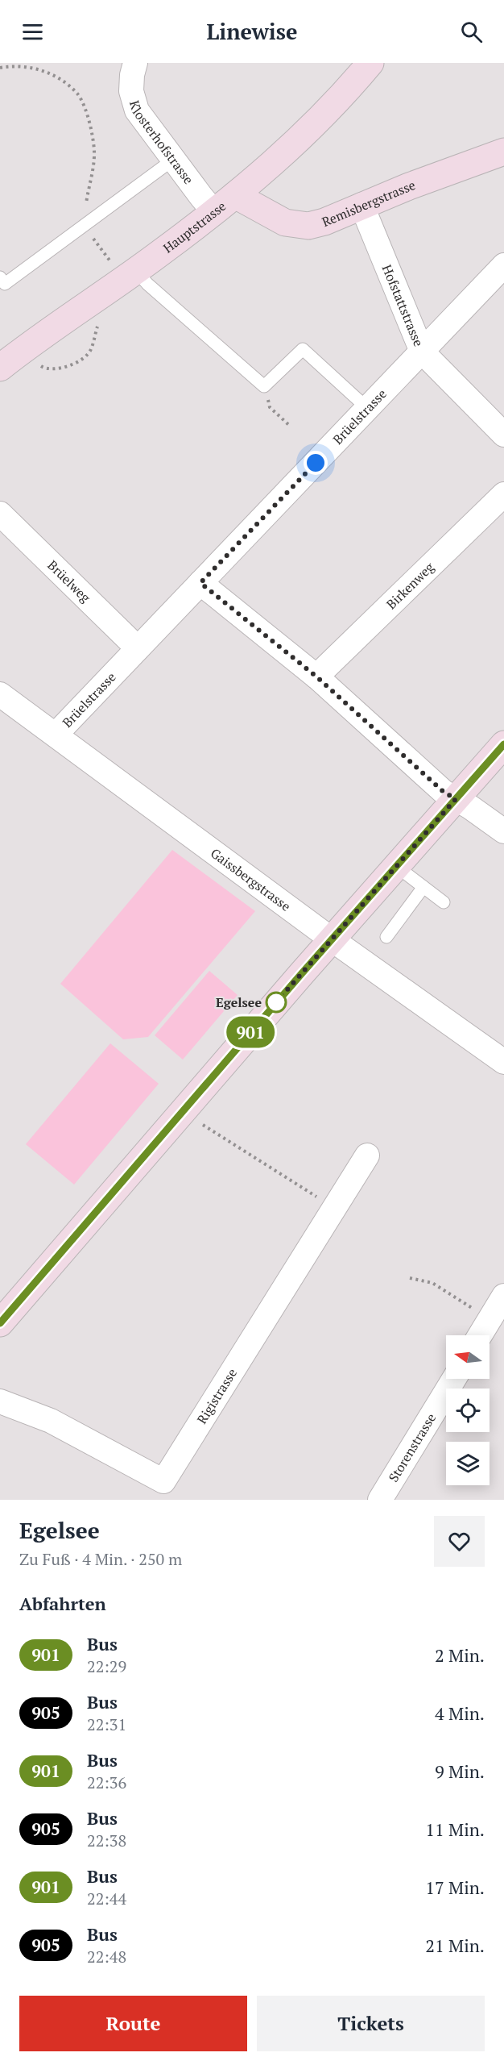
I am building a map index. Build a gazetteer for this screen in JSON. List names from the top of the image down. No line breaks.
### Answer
{"streets":{"street":["Klosterhofstrasse","Remisbergstrasse","Hauptstrasse","Hofstattstrasse","Brüelstrasse","Brüelweg","Birkenweg","Gaissbergstrasse","Rigistrasse","Storenstrasse"]},"crossings":[["Klosterhofstrasse","Hauptstrasse"],["Remisbergstrasse","Hauptstrasse"],["Remisbergstrasse","Hofstattstrasse"],["Hofstattstrasse","Brüelstrasse"],["Brüelstrasse","Brüelweg"],["Brüelstrasse","Gaissbergstrasse"]],"places":["Egelsee"],"lines":["bus line 901"],"north":"left","page":{"header":"Linewise","on_map":"901","heading":[["Egelsee","Zu Fuß · 4 Min. · 250 m"],"Abfahrten"],"list":[{"mark":"901","name":"Bus","note":"22:29","value":"2 Min."},{"mark":"905","name":"Bus","note":"22:31","value":"4 Min."},{"mark":"901","name":"Bus","note":"22:36","value":"9 Min."},{"mark":"905","name":"Bus","note":"22:38","value":"11 Min."},{"mark":"901","name":"Bus","note":"22:44","value":"17 Min."},{"mark":"905","name":"Bus","note":"22:48","value":"21 Min."}],"buttons":["Route","Tickets"]}}
